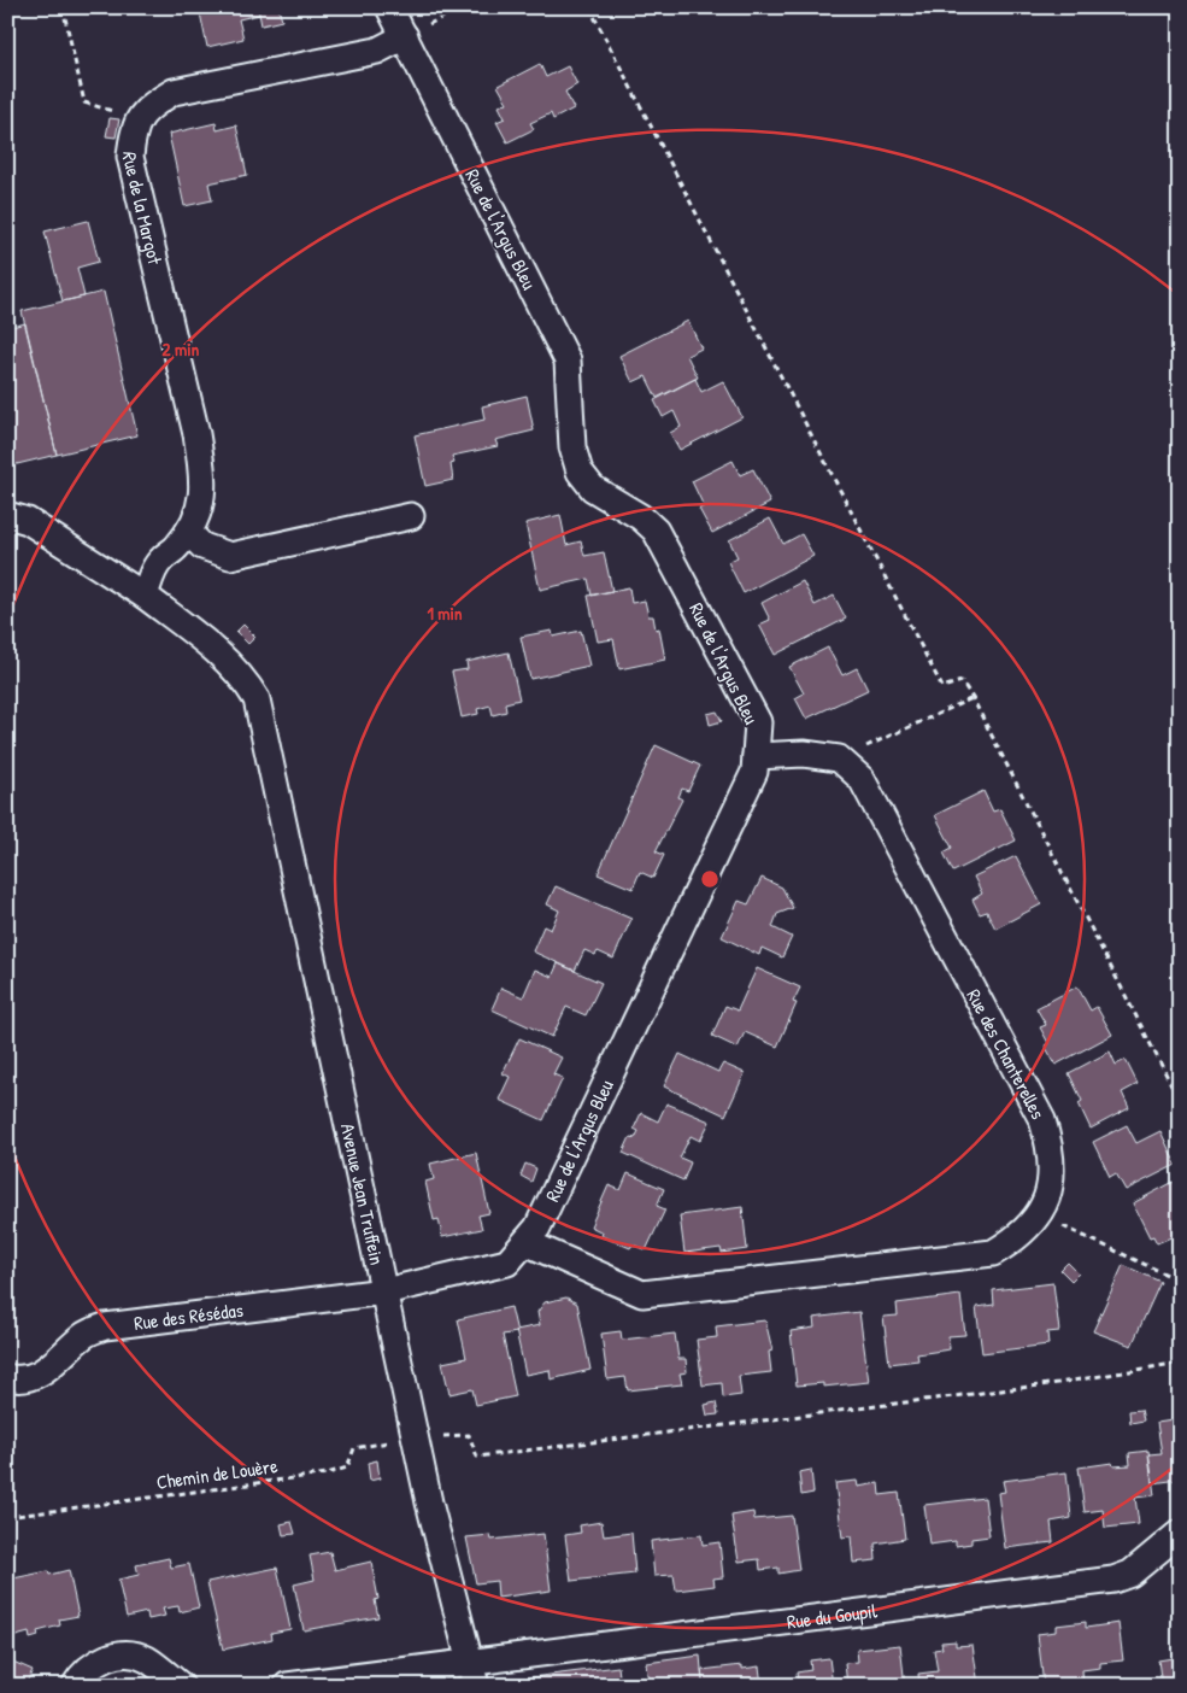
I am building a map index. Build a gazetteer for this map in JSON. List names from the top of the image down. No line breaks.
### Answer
{"streets":{"street":["Rue de la Margot","Rue de l'Argus Bleu","Rue des Chanterelles","Avenue Jean Truffein","Rue des Résédas","Rue du Goupil"],"path":["Chemin de Louère"]},"crossings":[["Rue de la Margot","Avenue Jean Truffein"],["Rue de l'Argus Bleu","Rue des Chanterelles"],["Rue de l'Argus Bleu","Avenue Jean Truffein"],["Rue de l'Argus Bleu","Rue des Résédas"],["Avenue Jean Truffein","Rue des Résédas"],["Avenue Jean Truffein","Chemin de Louère"],["Avenue Jean Truffein","Rue du Goupil"]],"rings":["2 min","1 min"]}
